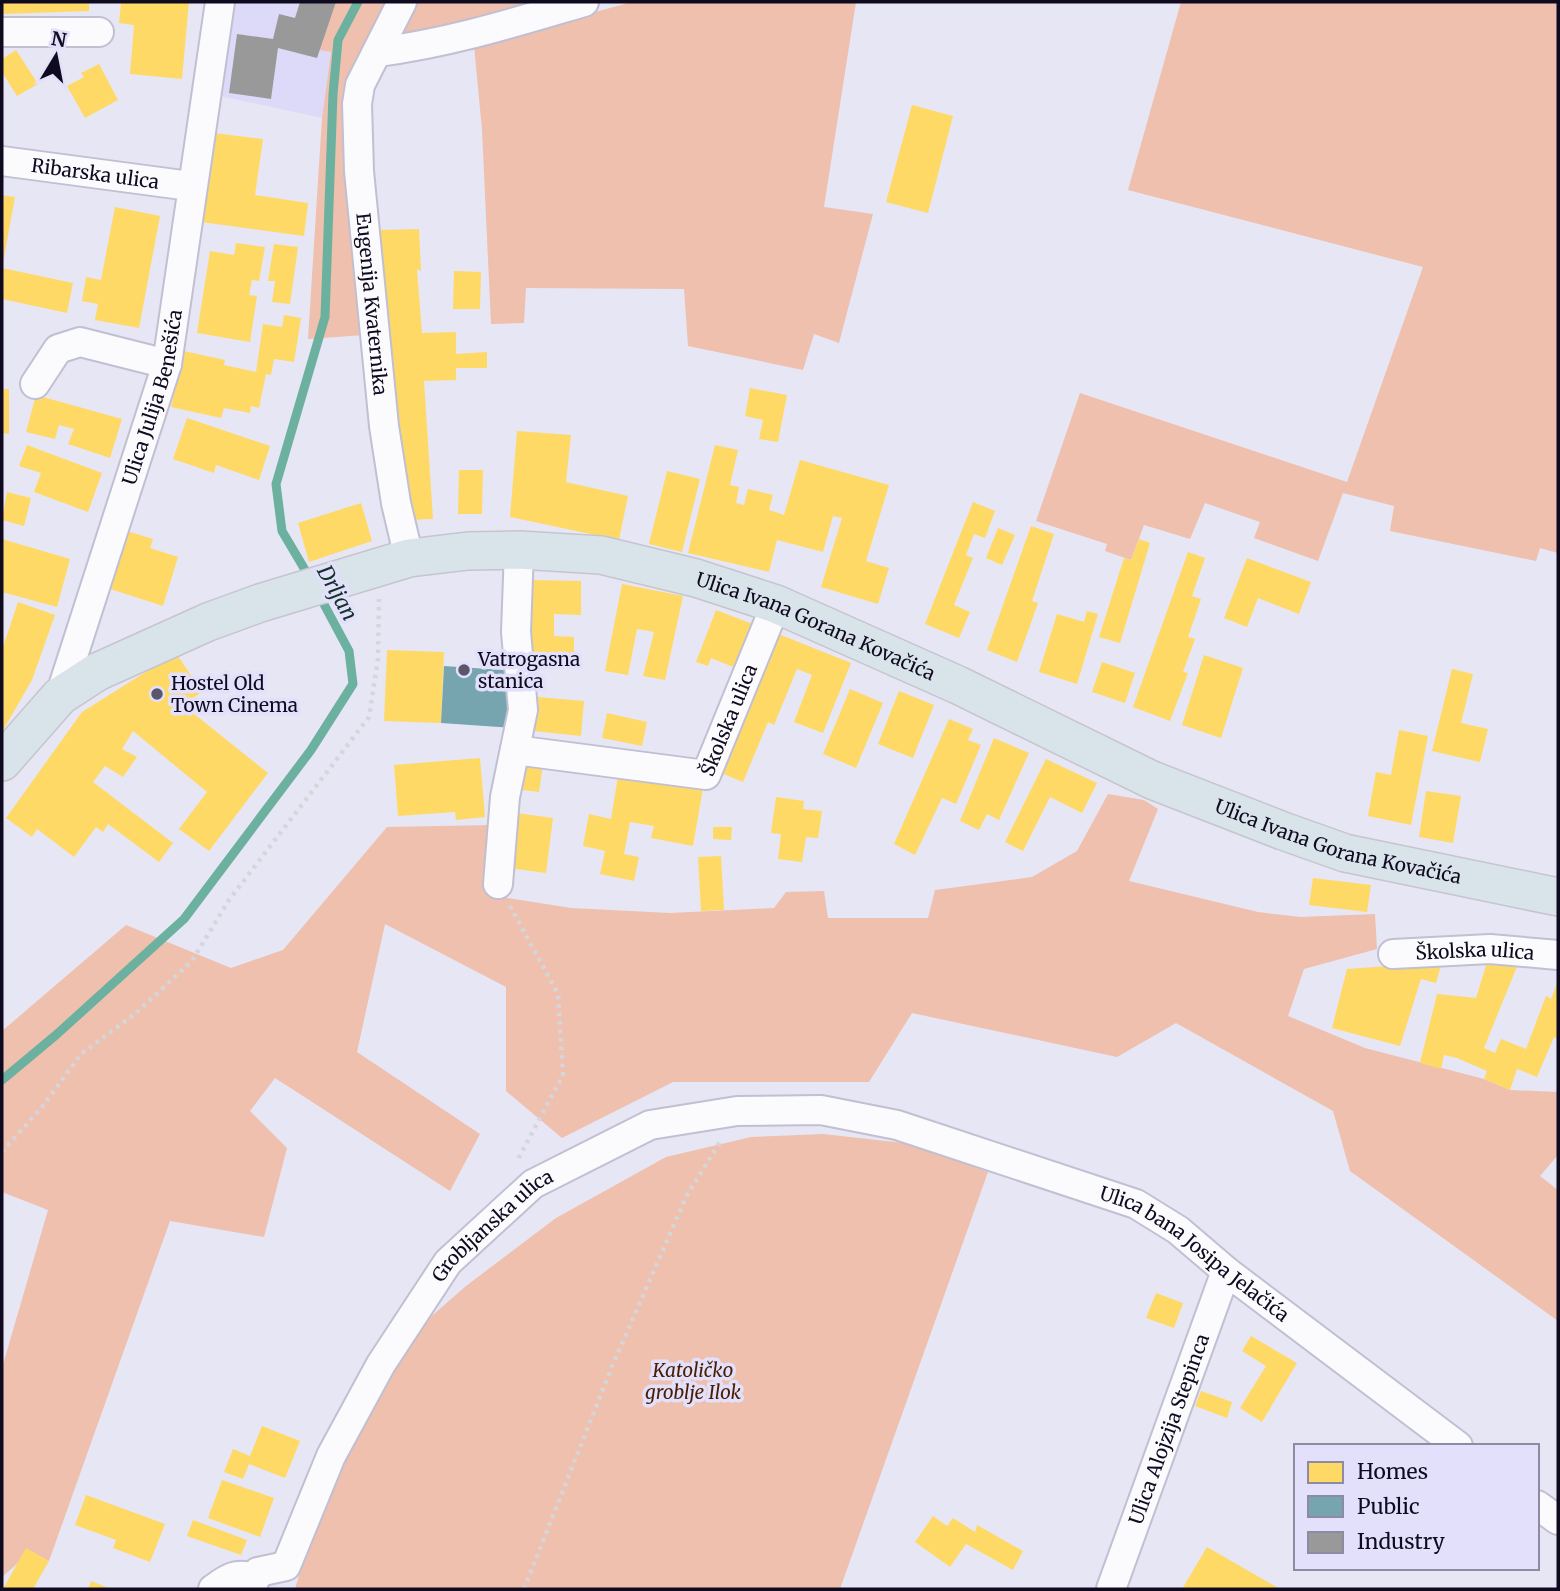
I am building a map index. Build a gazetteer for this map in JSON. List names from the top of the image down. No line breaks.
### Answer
{"streets":{"main road":["Ulica Julija Benešića","Ulica Ivana Gorana Kovačića"],"street":["Ribarska ulica","Eugenija Kvaternika","Školska ulica","Grobljanska ulica","Ulica bana Josipa Jelačića","Ulica Alojzija Stepinca"]},"crossings":[["Ribarska ulica","Ulica Julija Benešića"],["Eugenija Kvaternika","Ulica Ivana Gorana Kovačića"],["Ulica Julija Benešića","Ulica Ivana Gorana Kovačića"],["Ulica Ivana Gorana Kovačića","Školska ulica"],["Grobljanska ulica","Ulica bana Josipa Jelačića"],["Ulica bana Josipa Jelačića","Ulica Alojzija Stepinca"]],"water":["Drljan"],"parks":["Katoličko groblje Ilok"],"places":["Vatrogasna stanica","Hostel Old Town Cinema"],"legend":["Homes","Public","Industry"],"north":"top"}
